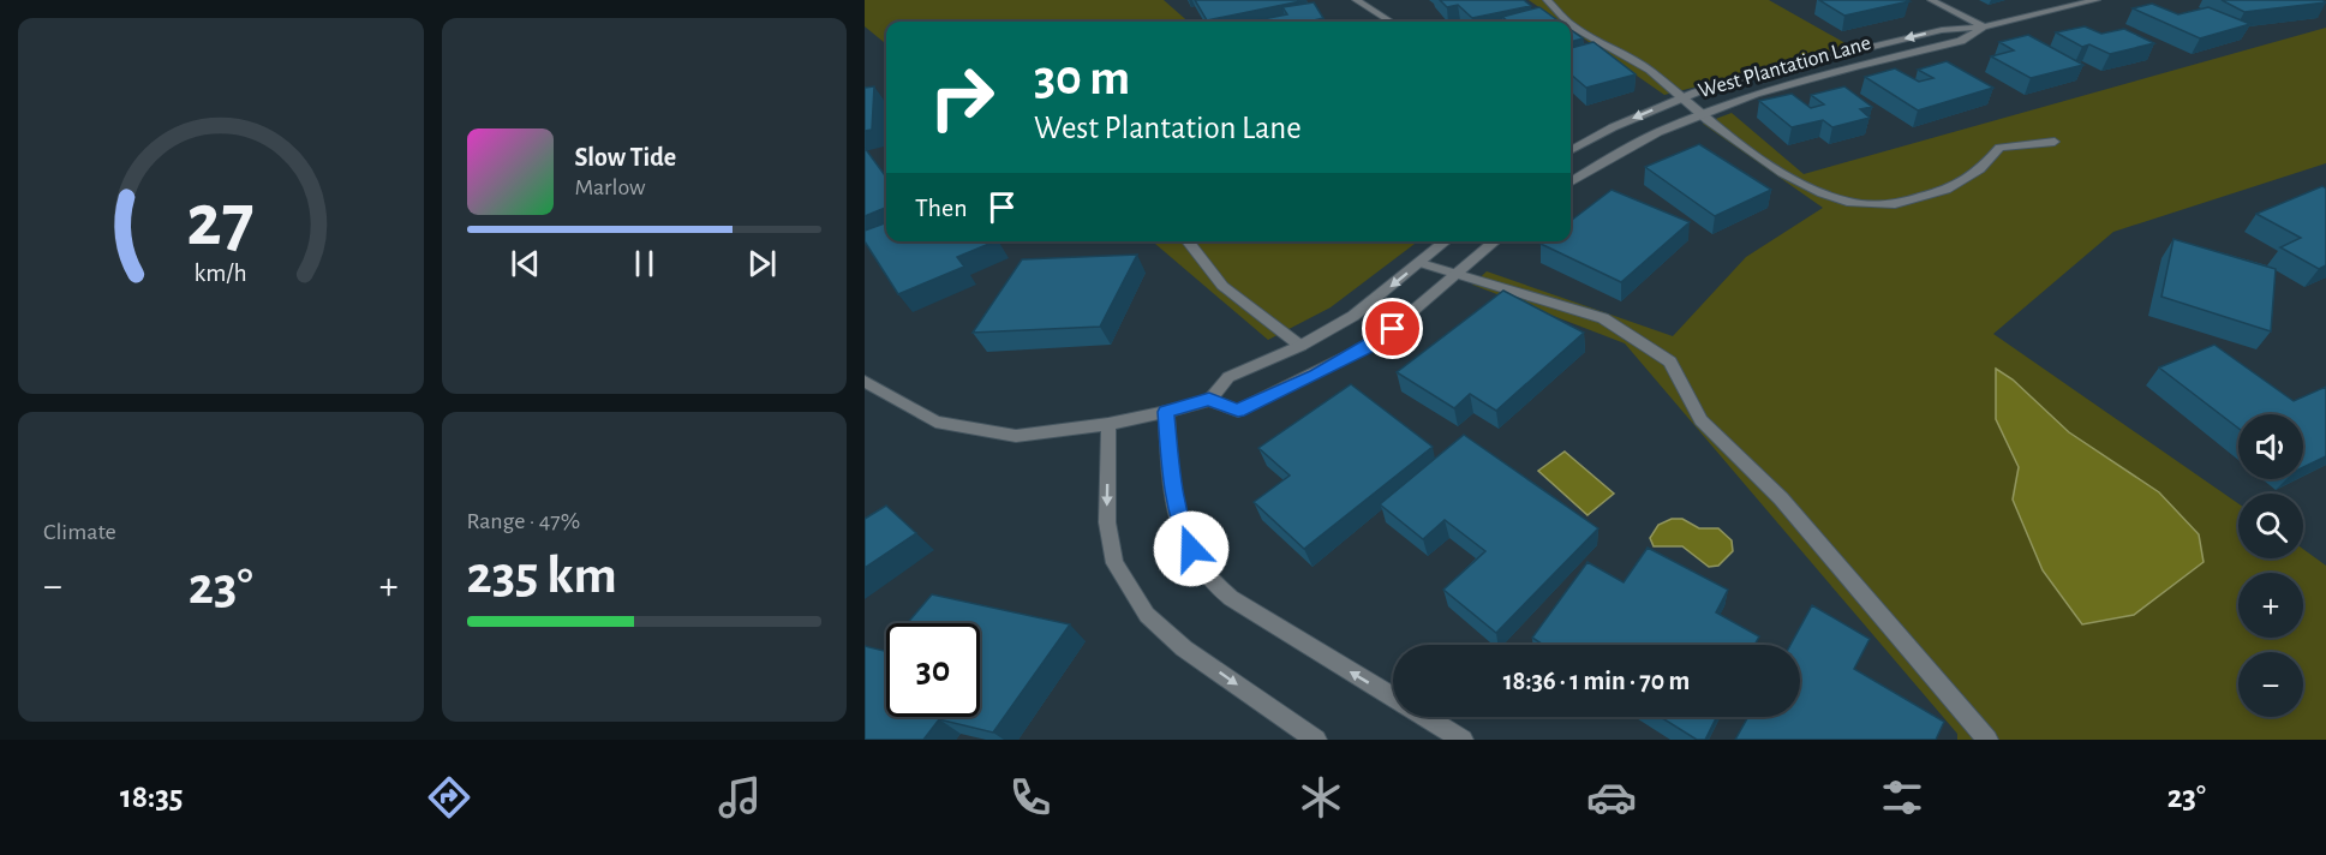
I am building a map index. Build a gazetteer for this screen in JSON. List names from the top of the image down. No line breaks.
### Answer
{"streets":{"street":["West Plantation Lane"]},"page":{"turn":["30 m","West Plantation Lane"],"song":["Slow Tide","Marlow"],"then":"Then","tile":["Climate",["Range · 47%","235 km"]],"map_buttons":["+","−"],"heat":["−","23°","+"],"limit":"30","trip":"18:36 · 1 min · 70 m","tabs":["18:35","23°"],"gauge":["27","km/h"]}}
